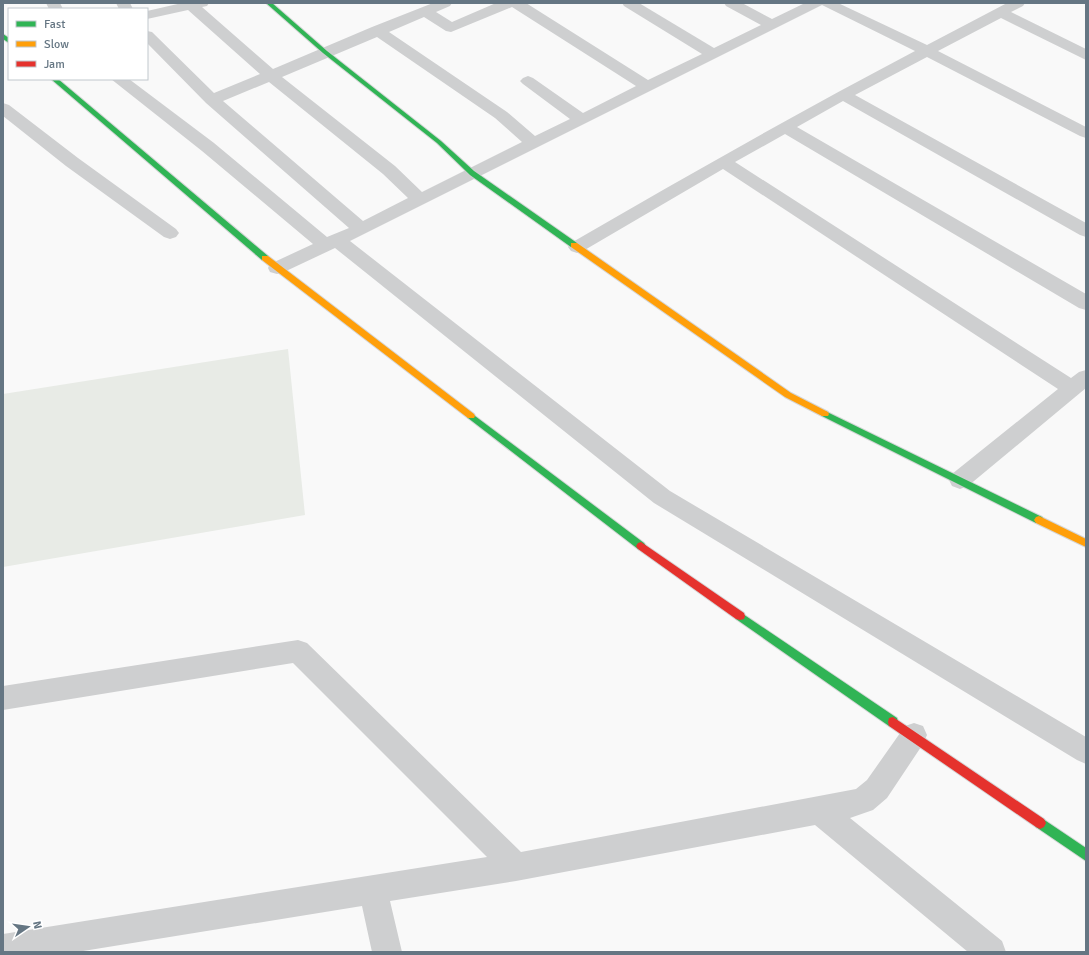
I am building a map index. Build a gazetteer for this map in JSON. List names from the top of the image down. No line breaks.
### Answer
{"legend":["Fast","Slow","Jam"],"north":"right"}
